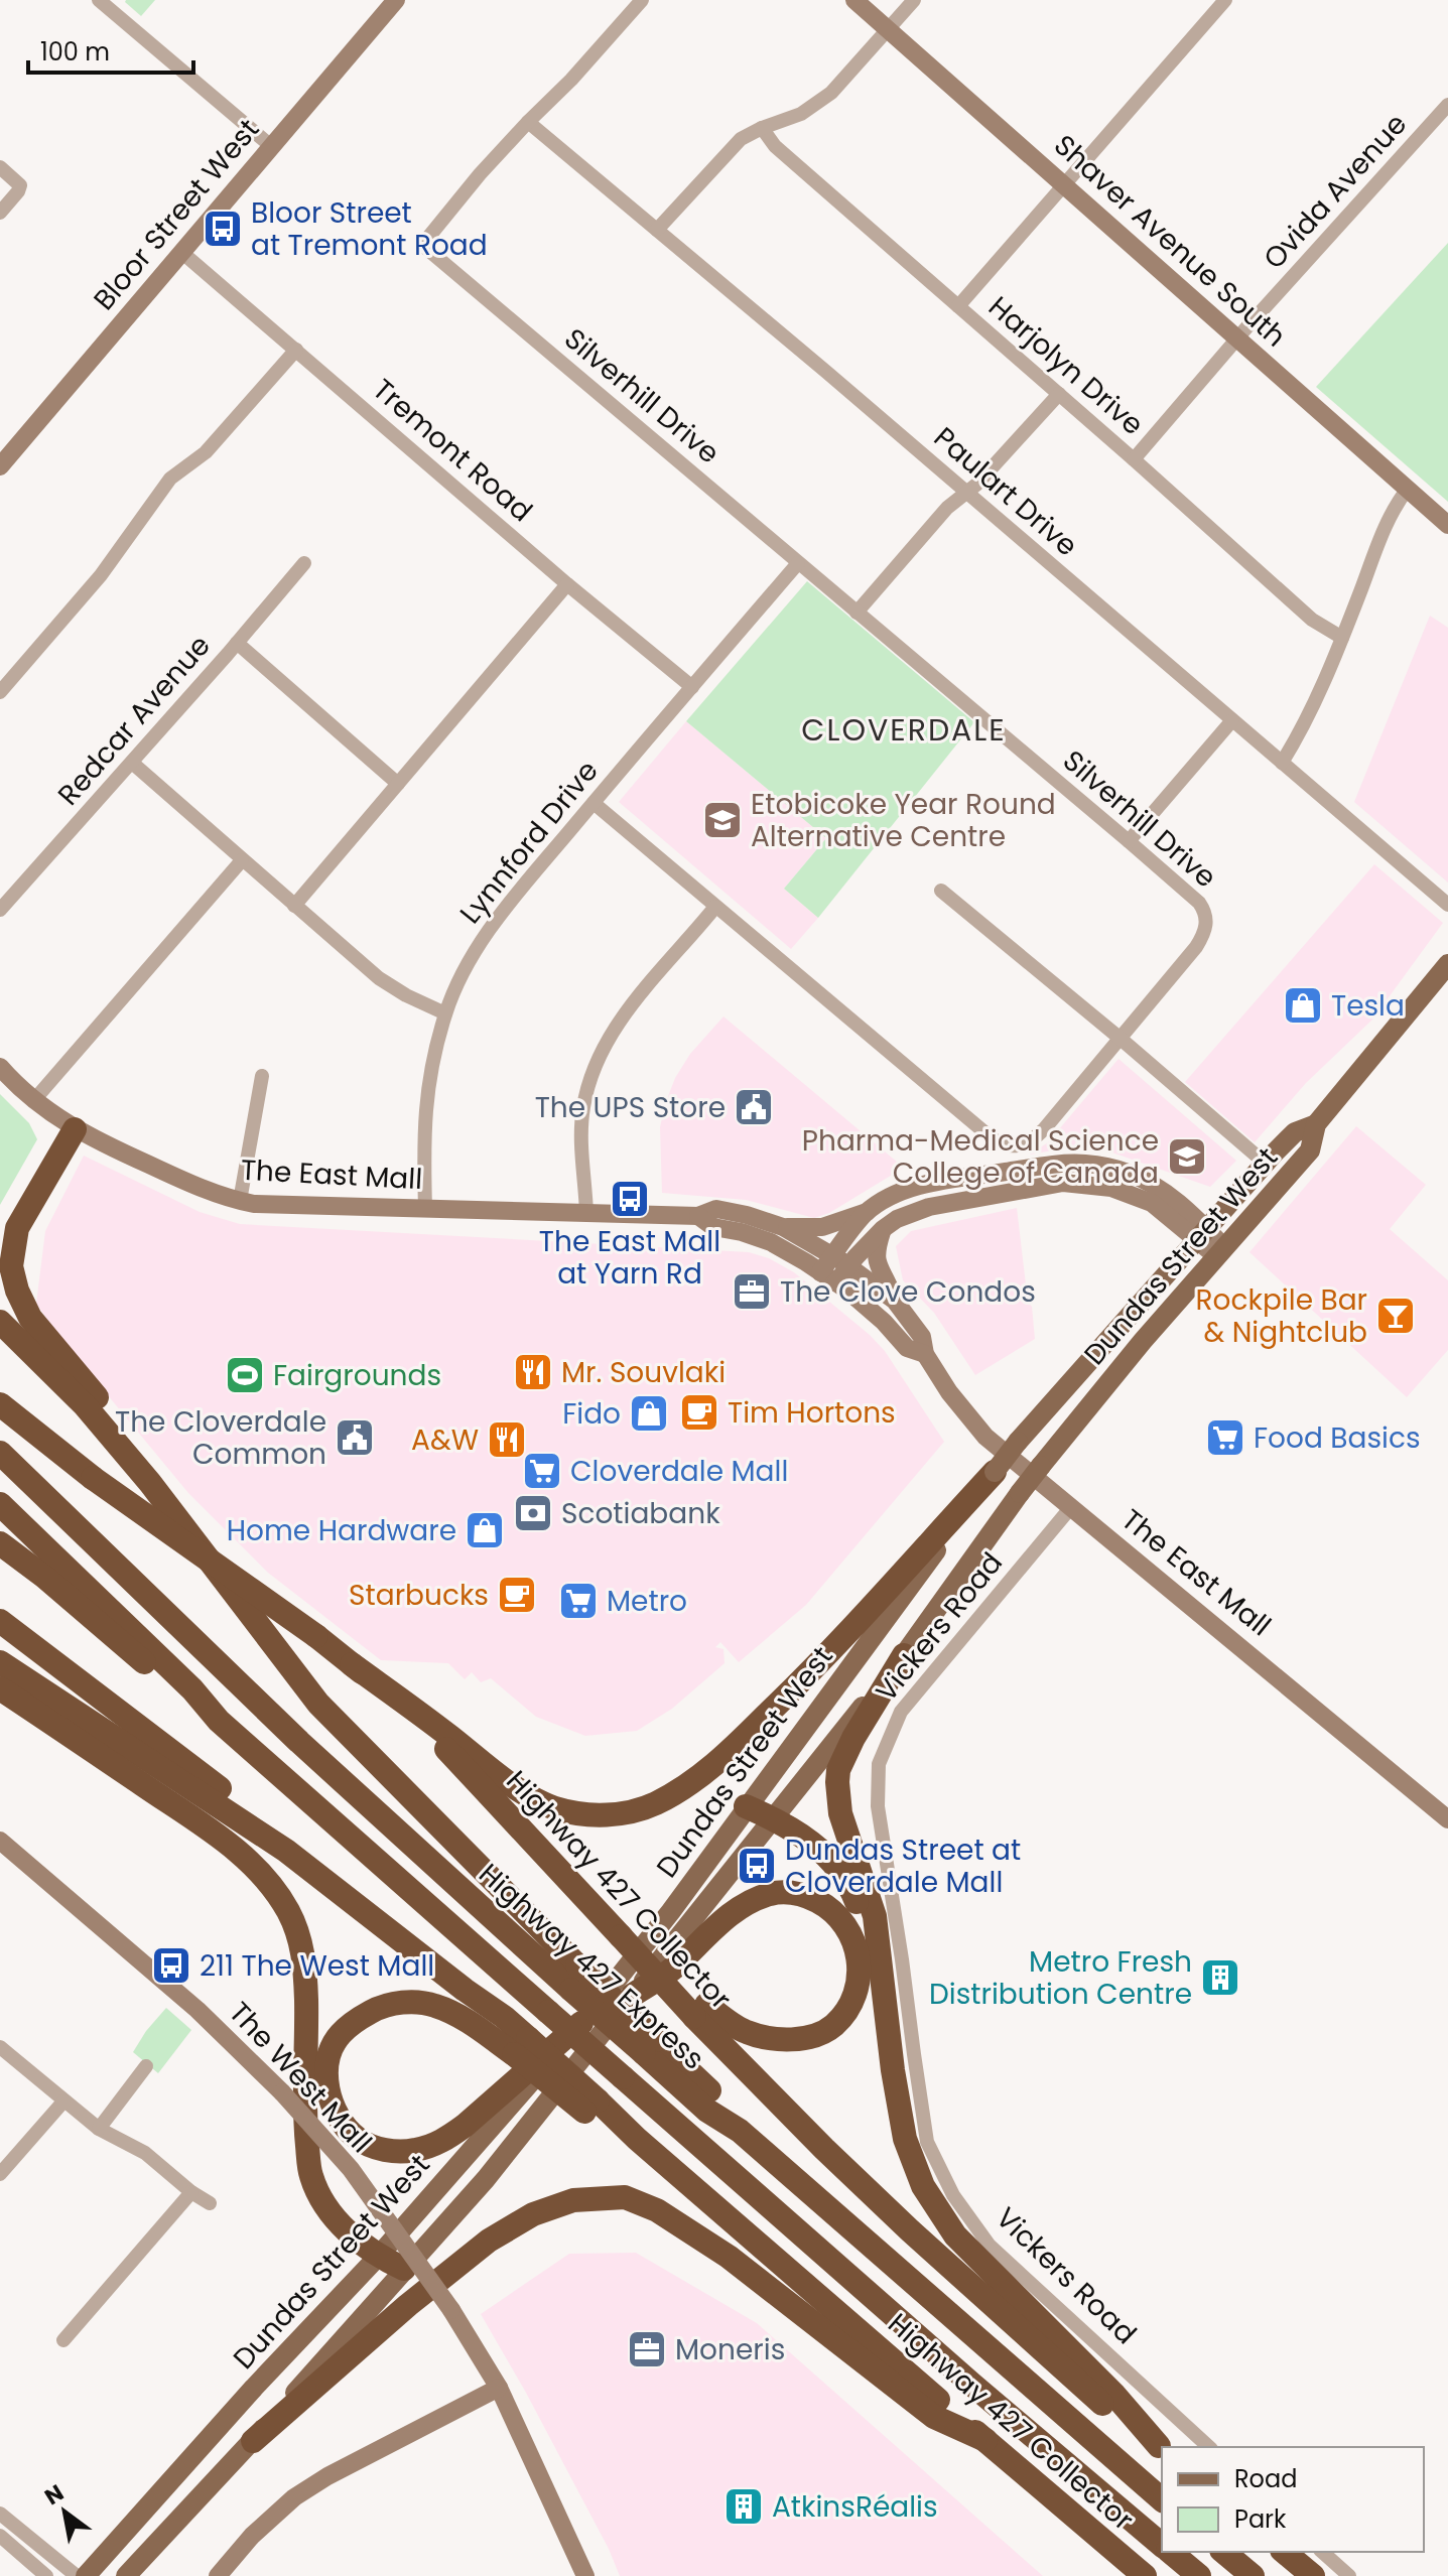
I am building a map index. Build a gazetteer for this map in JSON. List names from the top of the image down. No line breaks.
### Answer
{"streets":{"highway":["Highway 427 Collector","Highway 427 Express"],"main road":["Bloor Street West","Shaver Avenue South","The East Mall","Dundas Street West","The West Mall"],"street":["Ovida Avenue","Harjolyn Drive","Silverhill Drive","Tremont Road","Paulart Drive","Redcar Avenue","Lynnford Drive","Vickers Road"]},"crossings":[["Ovida Avenue","Shaver Avenue South"],["Ovida Avenue","Harjolyn Drive"],["Bloor Street West","Tremont Road"],["Silverhill Drive","Paulart Drive"],["Silverhill Drive","Lynnford Drive"],["Tremont Road","Lynnford Drive"],["Lynnford Drive","The East Mall"],["The East Mall","Vickers Road"]],"districts":["CLOVERDALE"],"places":{"bus stop":["Bloor Street at Tremont Road","The East Mall at Yarn Rd","Dundas Street at Cloverdale Mall","211 The West Mall"],"school or university":["Etobicoke Year Round Alternative Centre","Pharma-Medical Science College of Canada"],"shop":["Tesla","Fido","Home Hardware"],"public building":["The UPS Store","The Cloverdale Common"],"office":["The Clove Condos","Moneris"],"bar":["Rockpile Bar & Nightclub"],"restaurant":["Mr. Souvlaki","A&W"],"sports":["Fairgrounds"],"cafe":["Tim Hortons","Starbucks"],"supermarket":["Food Basics","Cloverdale Mall","Metro"],"bank":["Scotiabank"],"building":["Metro Fresh Distribution Centre","AtkinsRéalis"]},"legend":["Road","Park"],"scale_bar":"100 m","north":"top left"}
